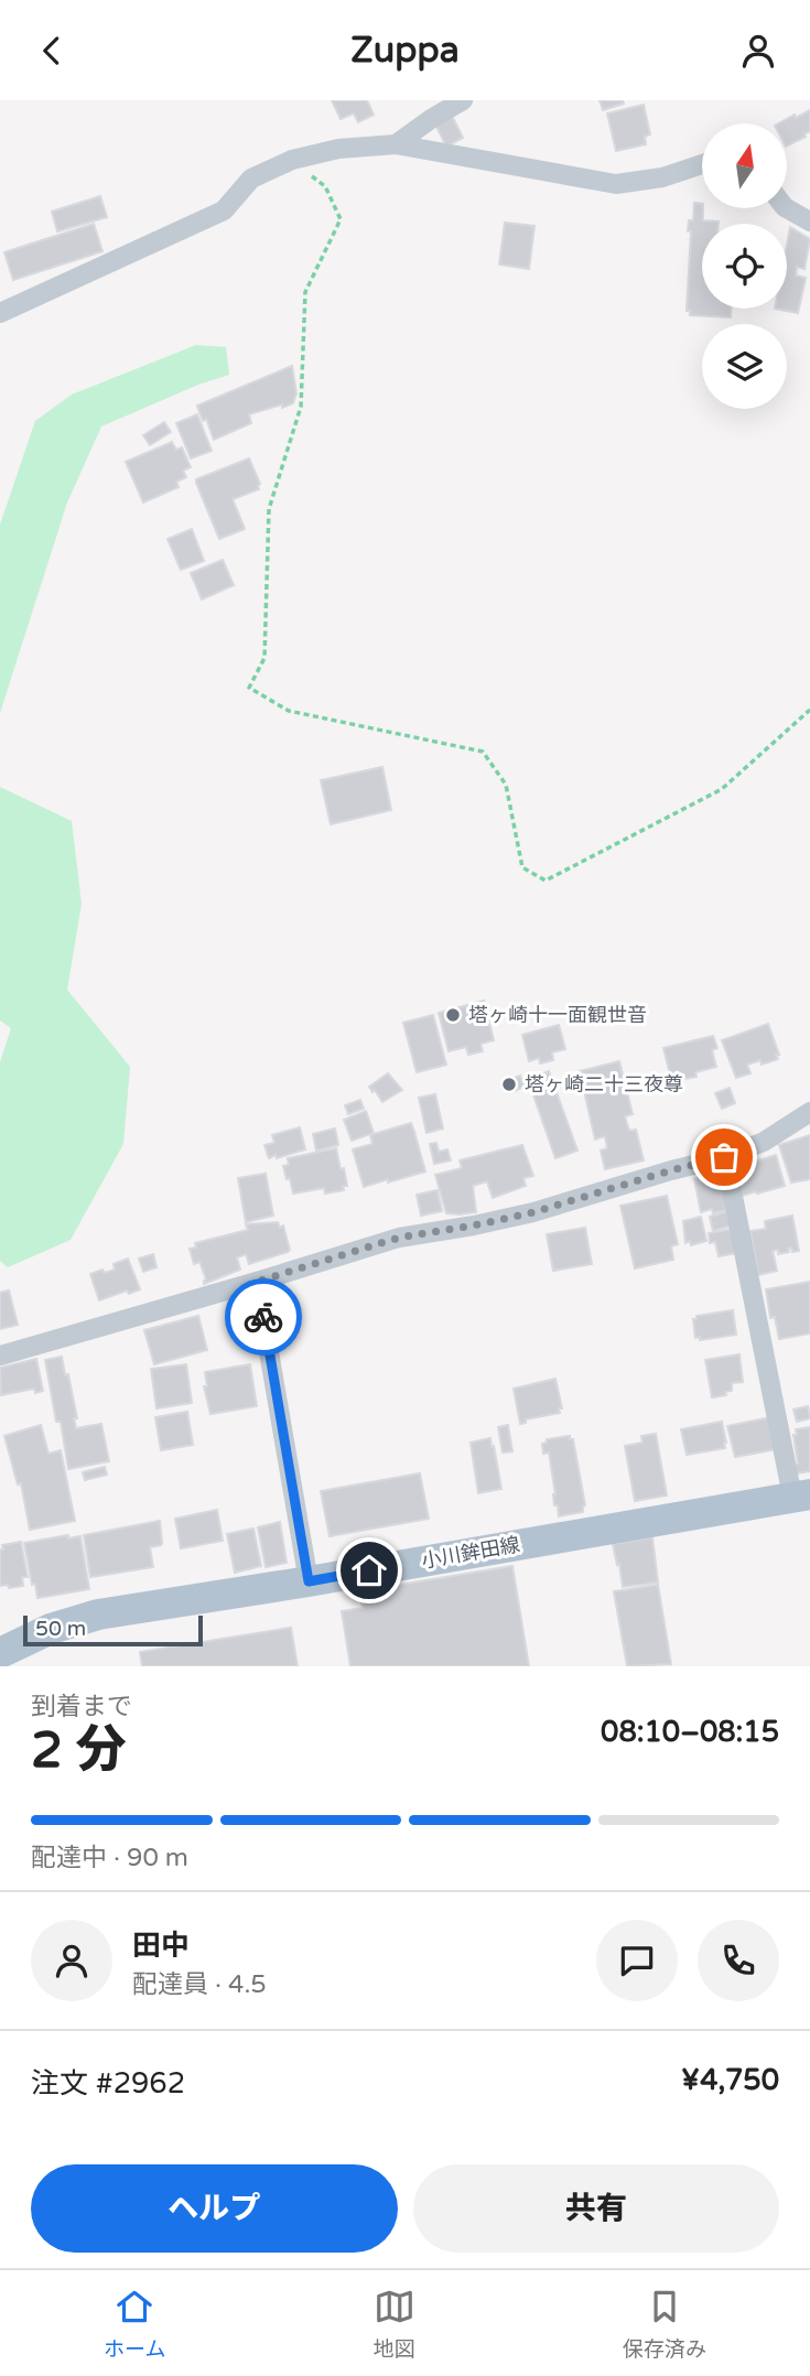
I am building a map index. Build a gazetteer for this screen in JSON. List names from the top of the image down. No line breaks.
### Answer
{"streets":{"main road":["小川鉾田線"]},"places":["塔ヶ崎十一面観世音","塔ヶ崎二十三夜尊"],"scale_bar":"50 m","north":"top","page":{"header":"Zuppa","scale":"50 m","heading":["2 分","到着まで","08:10–08:15"],"panel":["田中","配達員 · 4.5","注文 #2962","¥4,750"],"bar":"配達中 · 90 m","buttons":["ヘルプ","共有"],"tabs":["ホーム","地図","保存済み"]}}
